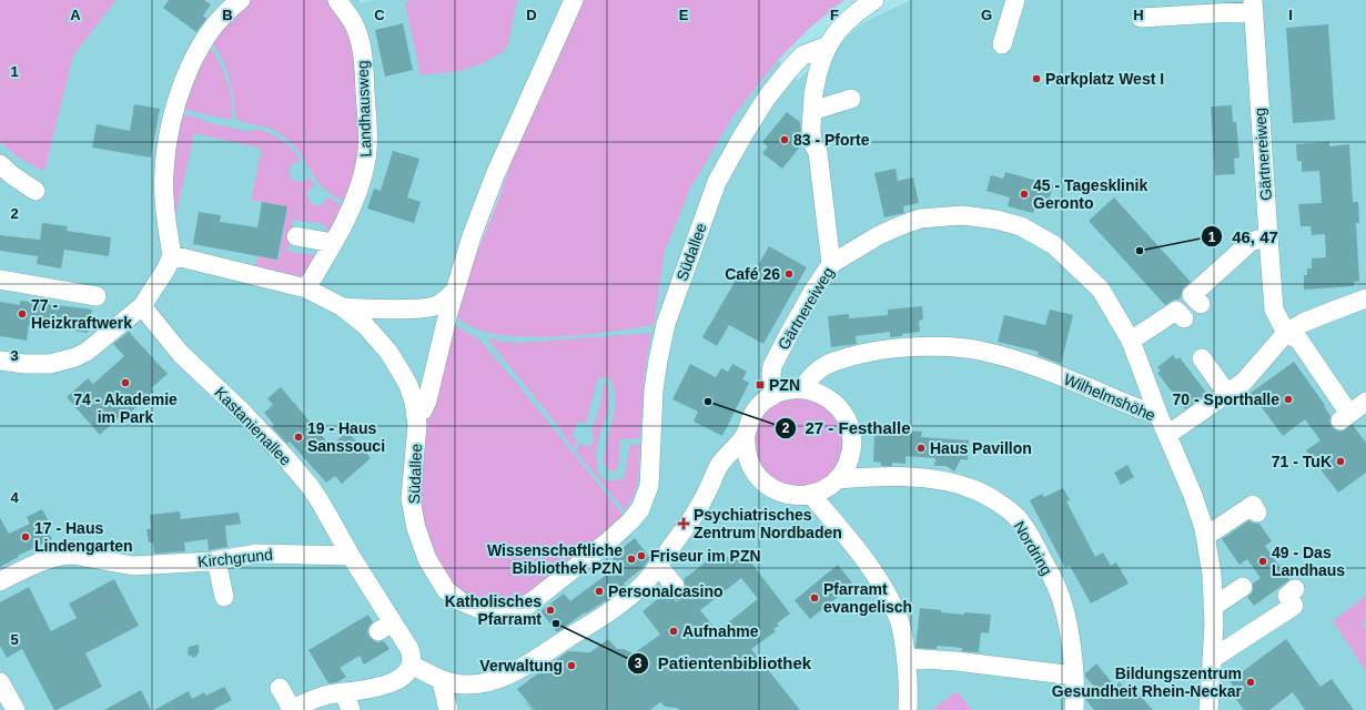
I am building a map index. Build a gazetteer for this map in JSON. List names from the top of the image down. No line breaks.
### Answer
{"streets":{"street":["Landhausweg","Gärtnereiweg","Südallee","Wilhelmshöhe","Kastanienallee","Nordring","Kirchgrund"]},"crossings":[["Gärtnereiweg","Wilhelmshöhe"],["Gärtnereiweg","Nordring"],["Wilhelmshöhe","Nordring"],["Kastanienallee","Kirchgrund"]],"places":{"other":["Parkplatz West I","83 - Pforte","45 - Tagesklinik Geronto","46, 47","Café 26","77 - Heizkraftwerk","74 - Akademie im Park","70 - Sporthalle","27 - Festhalle","19 - Haus Sanssouci","Haus Pavillon","71 - TuK","17 - Haus Lindengarten","Friseur im PZN","Wissenschaftliche Bibliothek PZN","49 - Das Landhaus","Personalcasino","Pfarramt evangelisch","Katholisches Pfarramt","Patientenbibliothek","Aufnahme","Verwaltung","Bildungszentrum Gesundheit Rhein-Neckar"],"transit":["PZN"],"health":["Psychiatrisches Zentrum Nordbaden"]},"grid":{"columns":["A","B","C","D","E","F","G","H","I"],"rows":["1","2","3","4","5"]}}
